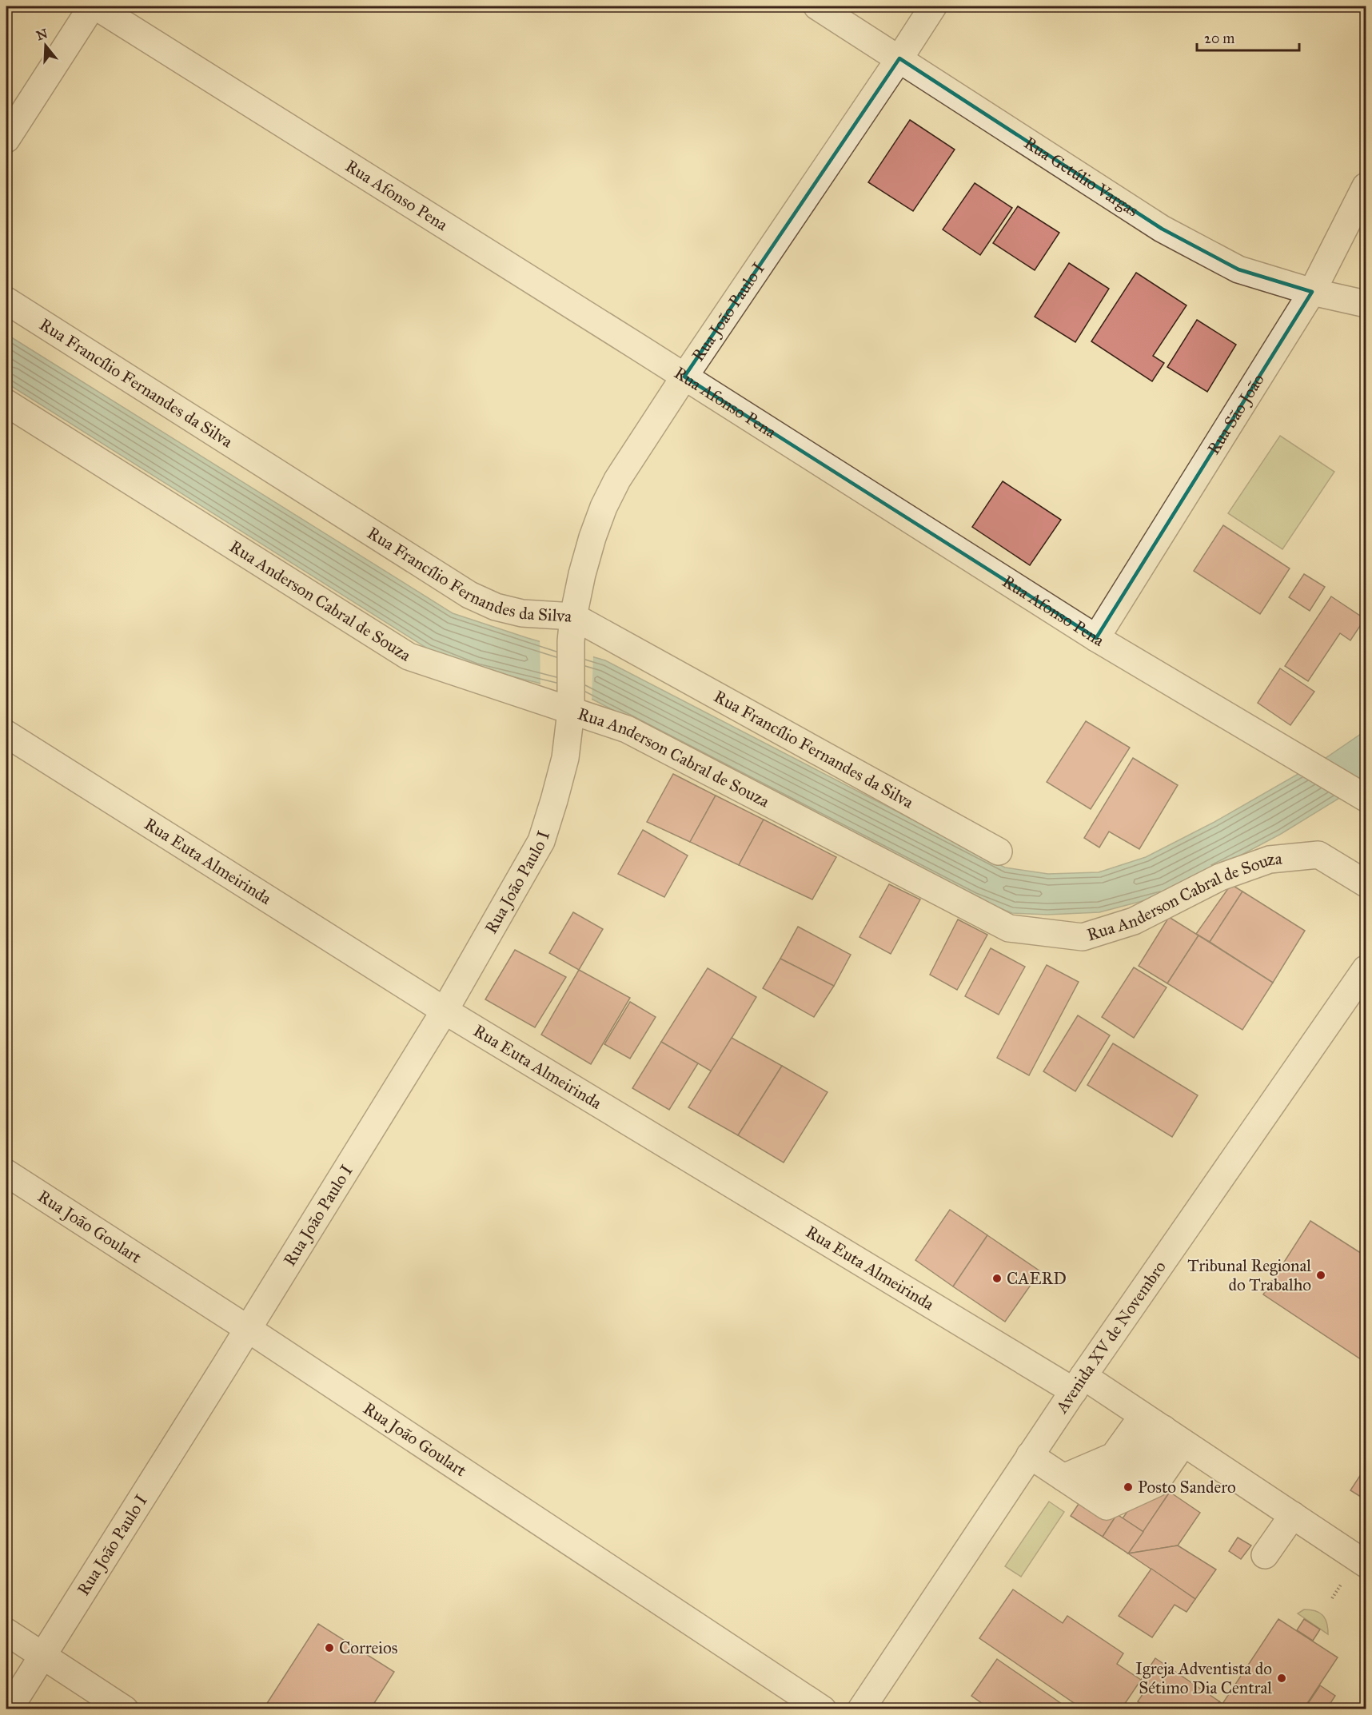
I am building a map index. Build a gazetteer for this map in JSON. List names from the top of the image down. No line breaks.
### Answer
{"streets":{"street":["Rua Getúlio Vargas","Rua Afonso Pena","Rua João Paulo I","Rua Francílio Fernandes da Silva","Rua São João","Rua Anderson Cabral de Souza","Rua Euta Almeirinda","Rua João Goulart","Avenida XV de Novembro"]},"crossings":[["Rua Getúlio Vargas","Rua João Paulo I"],["Rua Getúlio Vargas","Rua São João"],["Rua Afonso Pena","Rua João Paulo I"],["Rua Afonso Pena","Rua São João"],["Rua João Paulo I","Rua Francílio Fernandes da Silva"],["Rua João Paulo I","Rua Anderson Cabral de Souza"],["Rua João Paulo I","Rua Euta Almeirinda"],["Rua João Paulo I","Rua João Goulart"],["Rua Euta Almeirinda","Avenida XV de Novembro"]],"places":["Tribunal Regional do Trabalho","CAERD","Posto Sandero","Correios","Igreja Adventista do Sétimo Dia Central"],"scale_bar":"20 m","north":"top"}
